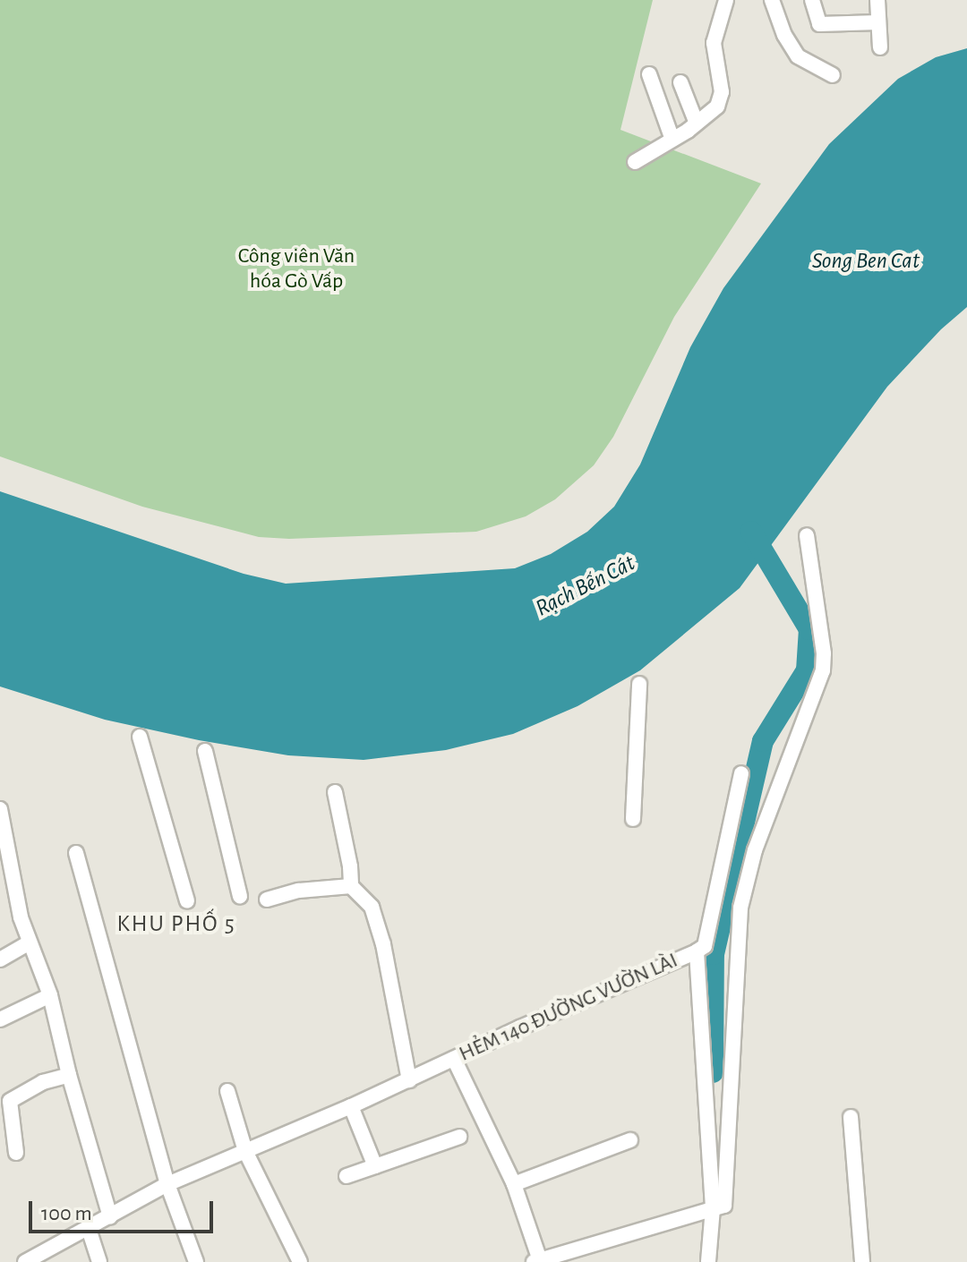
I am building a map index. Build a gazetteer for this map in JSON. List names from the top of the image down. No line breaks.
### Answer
{"streets":{"street":["HẺM 140 ĐƯỜNG VƯỜN LÀI"]},"districts":["KHU PHỐ 5"],"water":["Song Ben Cat","Rạch Bến Cát"],"parks":["Công viên Văn hóa Gò Vấp"],"scale_bar":"100 m"}
